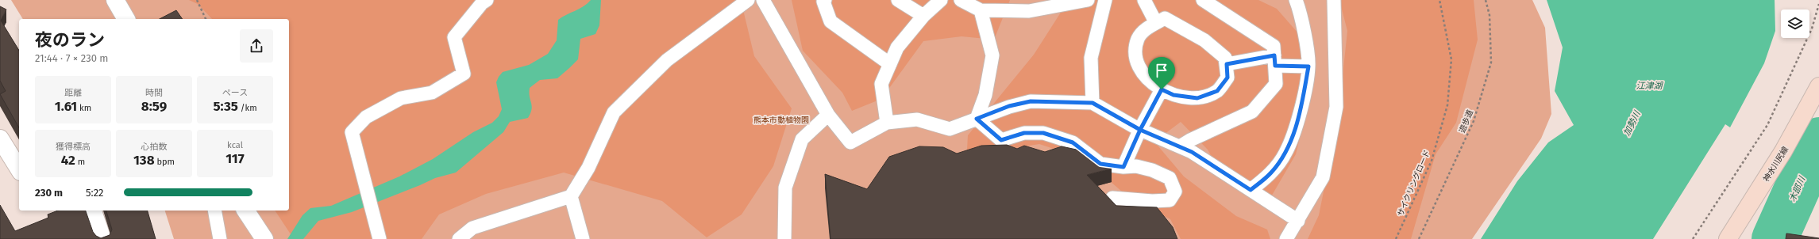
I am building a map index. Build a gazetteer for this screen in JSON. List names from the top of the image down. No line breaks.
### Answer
{"streets":{"main road":["神水川尻線"],"path":["遊歩道","サイクリングロード"]},"water":["江津湖","加勢川","木部川"],"parks":["熊本市動植物園"],"page":{"heading":["夜のラン","21:44 · 7 × 230 m"],"stats":[["距離","1.61 km"],["時間","8:59"],["ペース","5:35 /km"],["獲得標高","42 m"],["心拍数","138 bpm"],["kcal","117"]],"list":[{"name":"230 m","note":"5:22"}]}}
